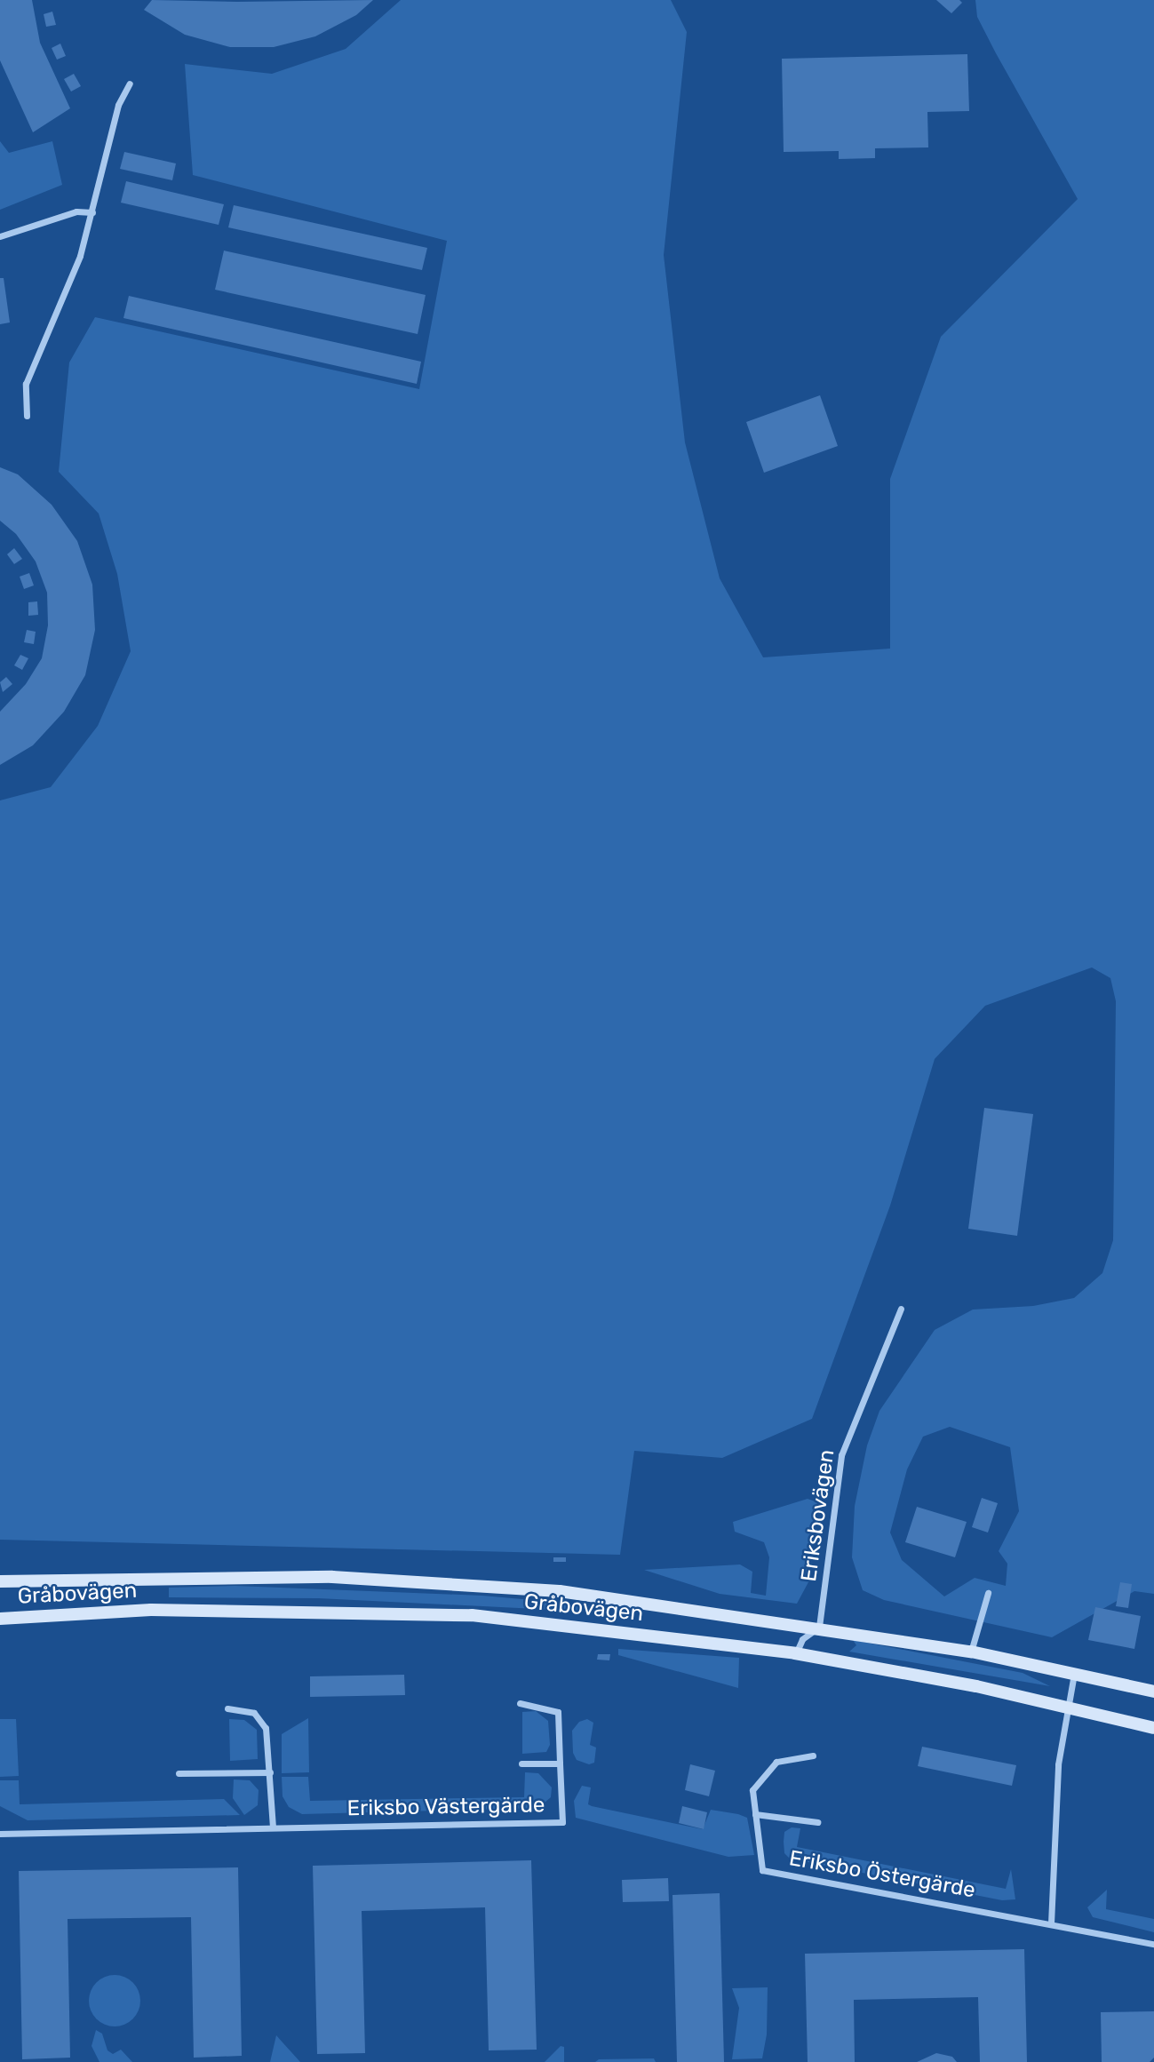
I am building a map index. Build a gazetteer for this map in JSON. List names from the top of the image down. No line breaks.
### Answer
{"streets":{"main road":["Gråbovägen"],"street":["Eriksbovägen","Eriksbo Västergärde","Eriksbo Östergärde"]},"crossings":[["Eriksbovägen","Gråbovägen"]]}
